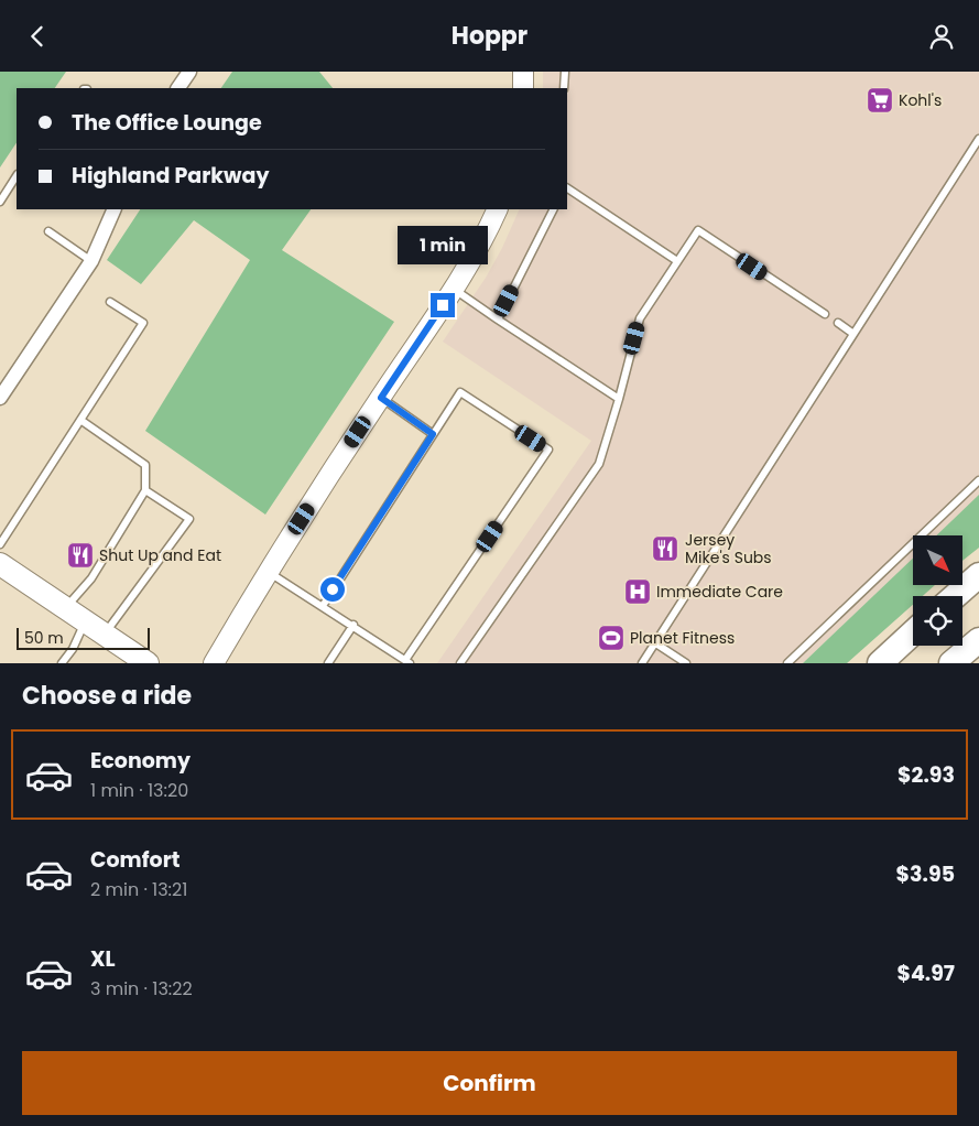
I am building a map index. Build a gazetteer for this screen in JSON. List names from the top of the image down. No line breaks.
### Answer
{"places":{"supermarket":["Kohl's"],"restaurant":["Jersey Mike's Subs","Shut Up and Eat"],"hospital":["Immediate Care"],"sports":["Planet Fitness"]},"scale_bar":"50 m","north":"bottom right","page":{"header":"Hoppr","banner":["The Office Lounge","Highland Parkway"],"bubble":"1 min","scale":"50 m","heading":"Choose a ride","list":[{"name":"Economy","note":"1 min · 13:20","value":"$2.93"},{"name":"Comfort","note":"2 min · 13:21","value":"$3.95"},{"name":"XL","note":"3 min · 13:22","value":"$4.97"}],"buttons":"Confirm"}}
